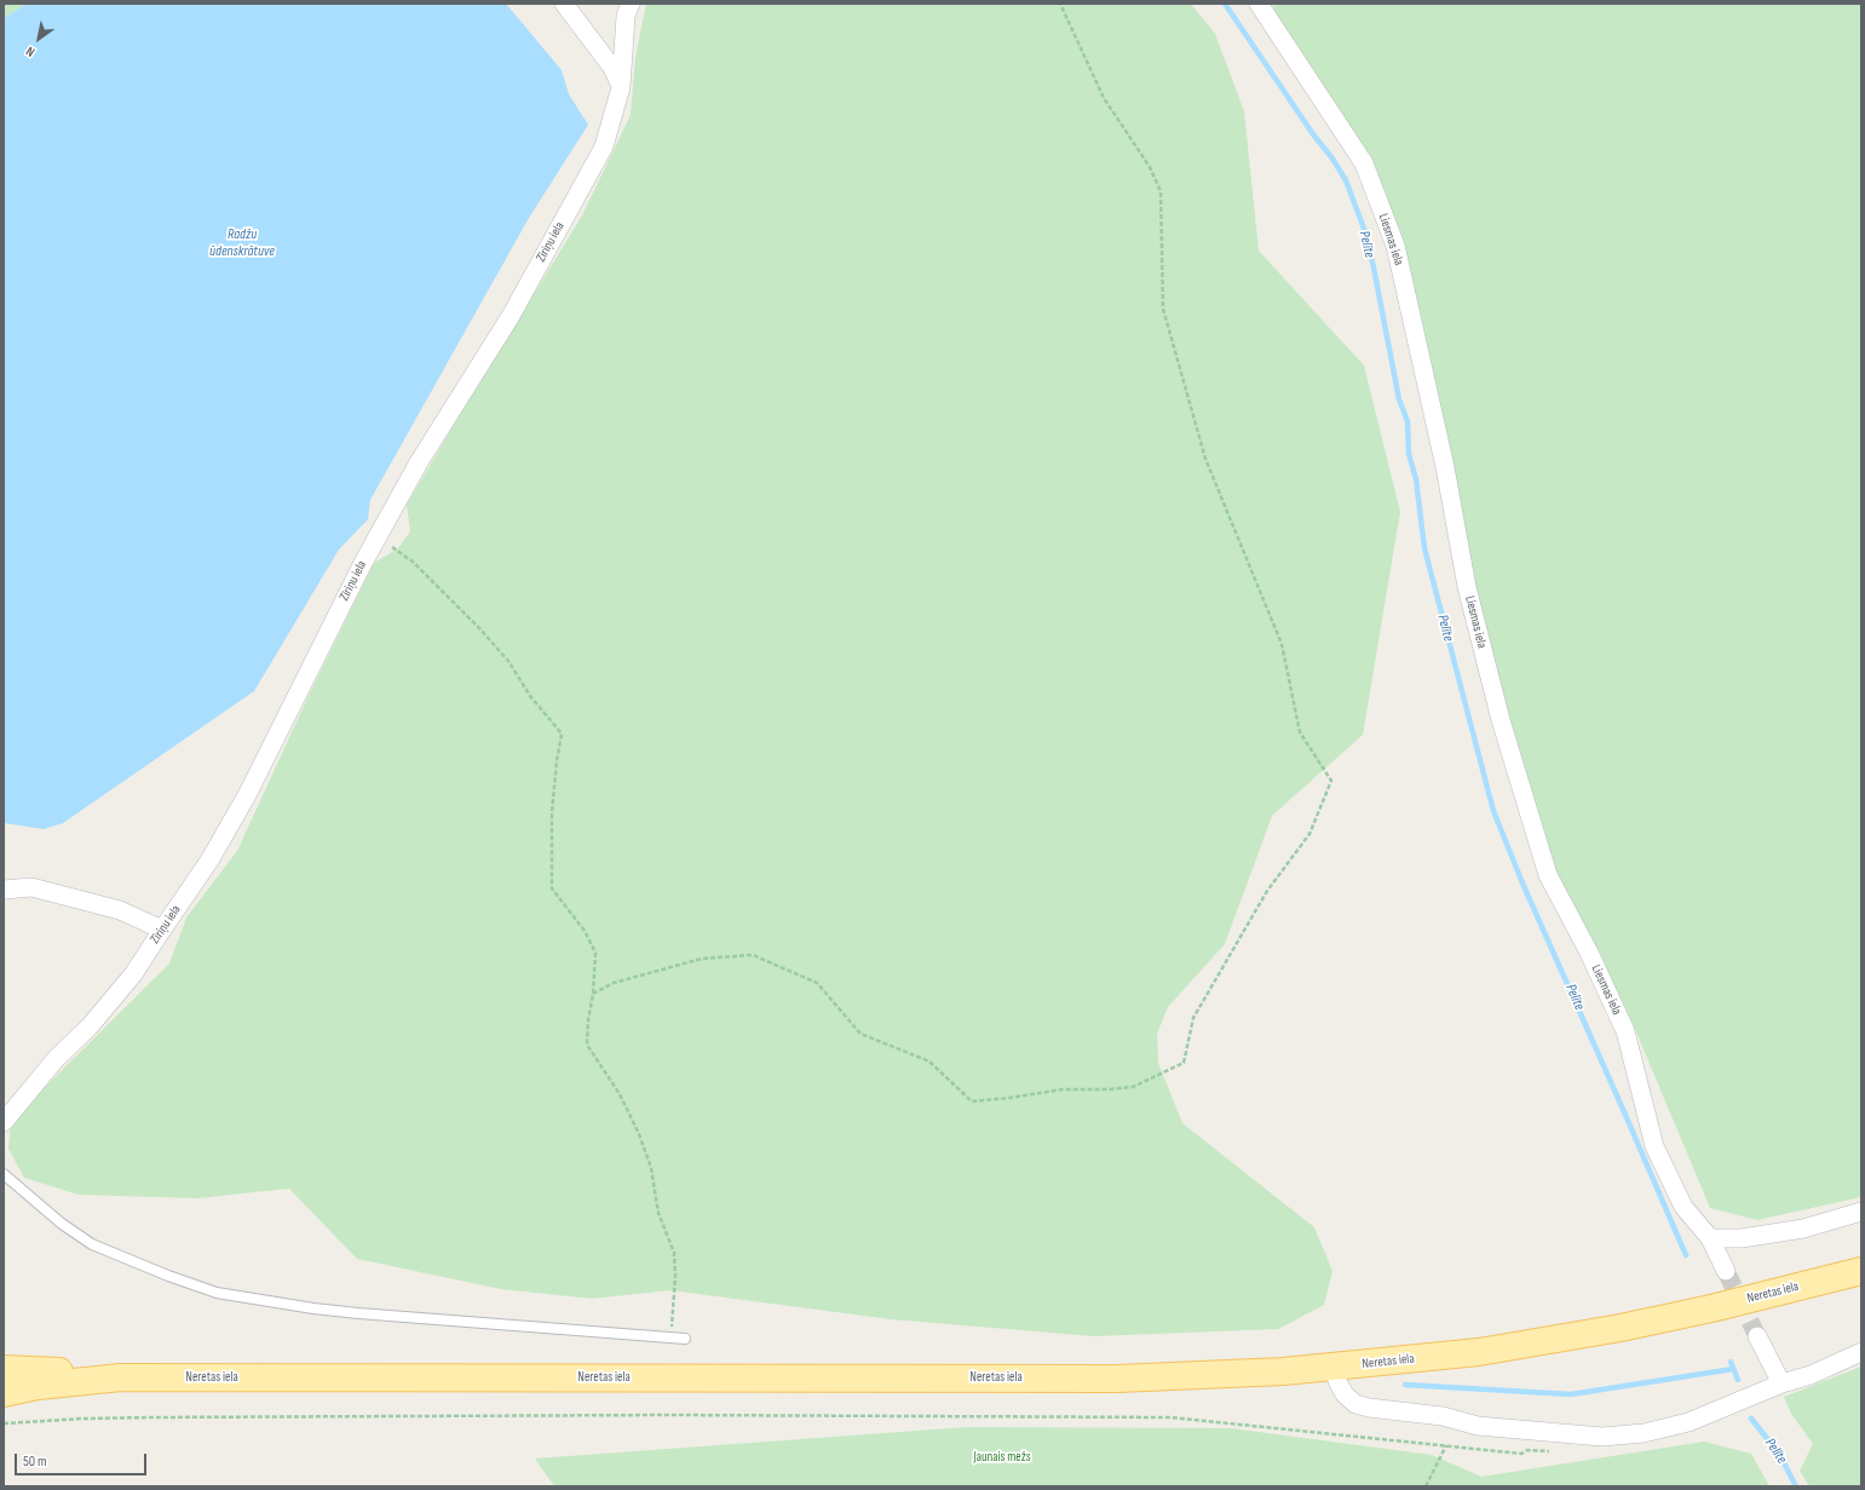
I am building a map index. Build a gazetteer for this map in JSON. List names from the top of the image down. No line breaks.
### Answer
{"streets":{"main road":["Neretas iela"],"street":["Liesmas iela","Zīriņu iela"]},"water":["Radžu ūdenskrātuve","Pelīte"],"parks":["Jaunais mežs"],"scale_bar":"50 m","north":"bottom left"}
